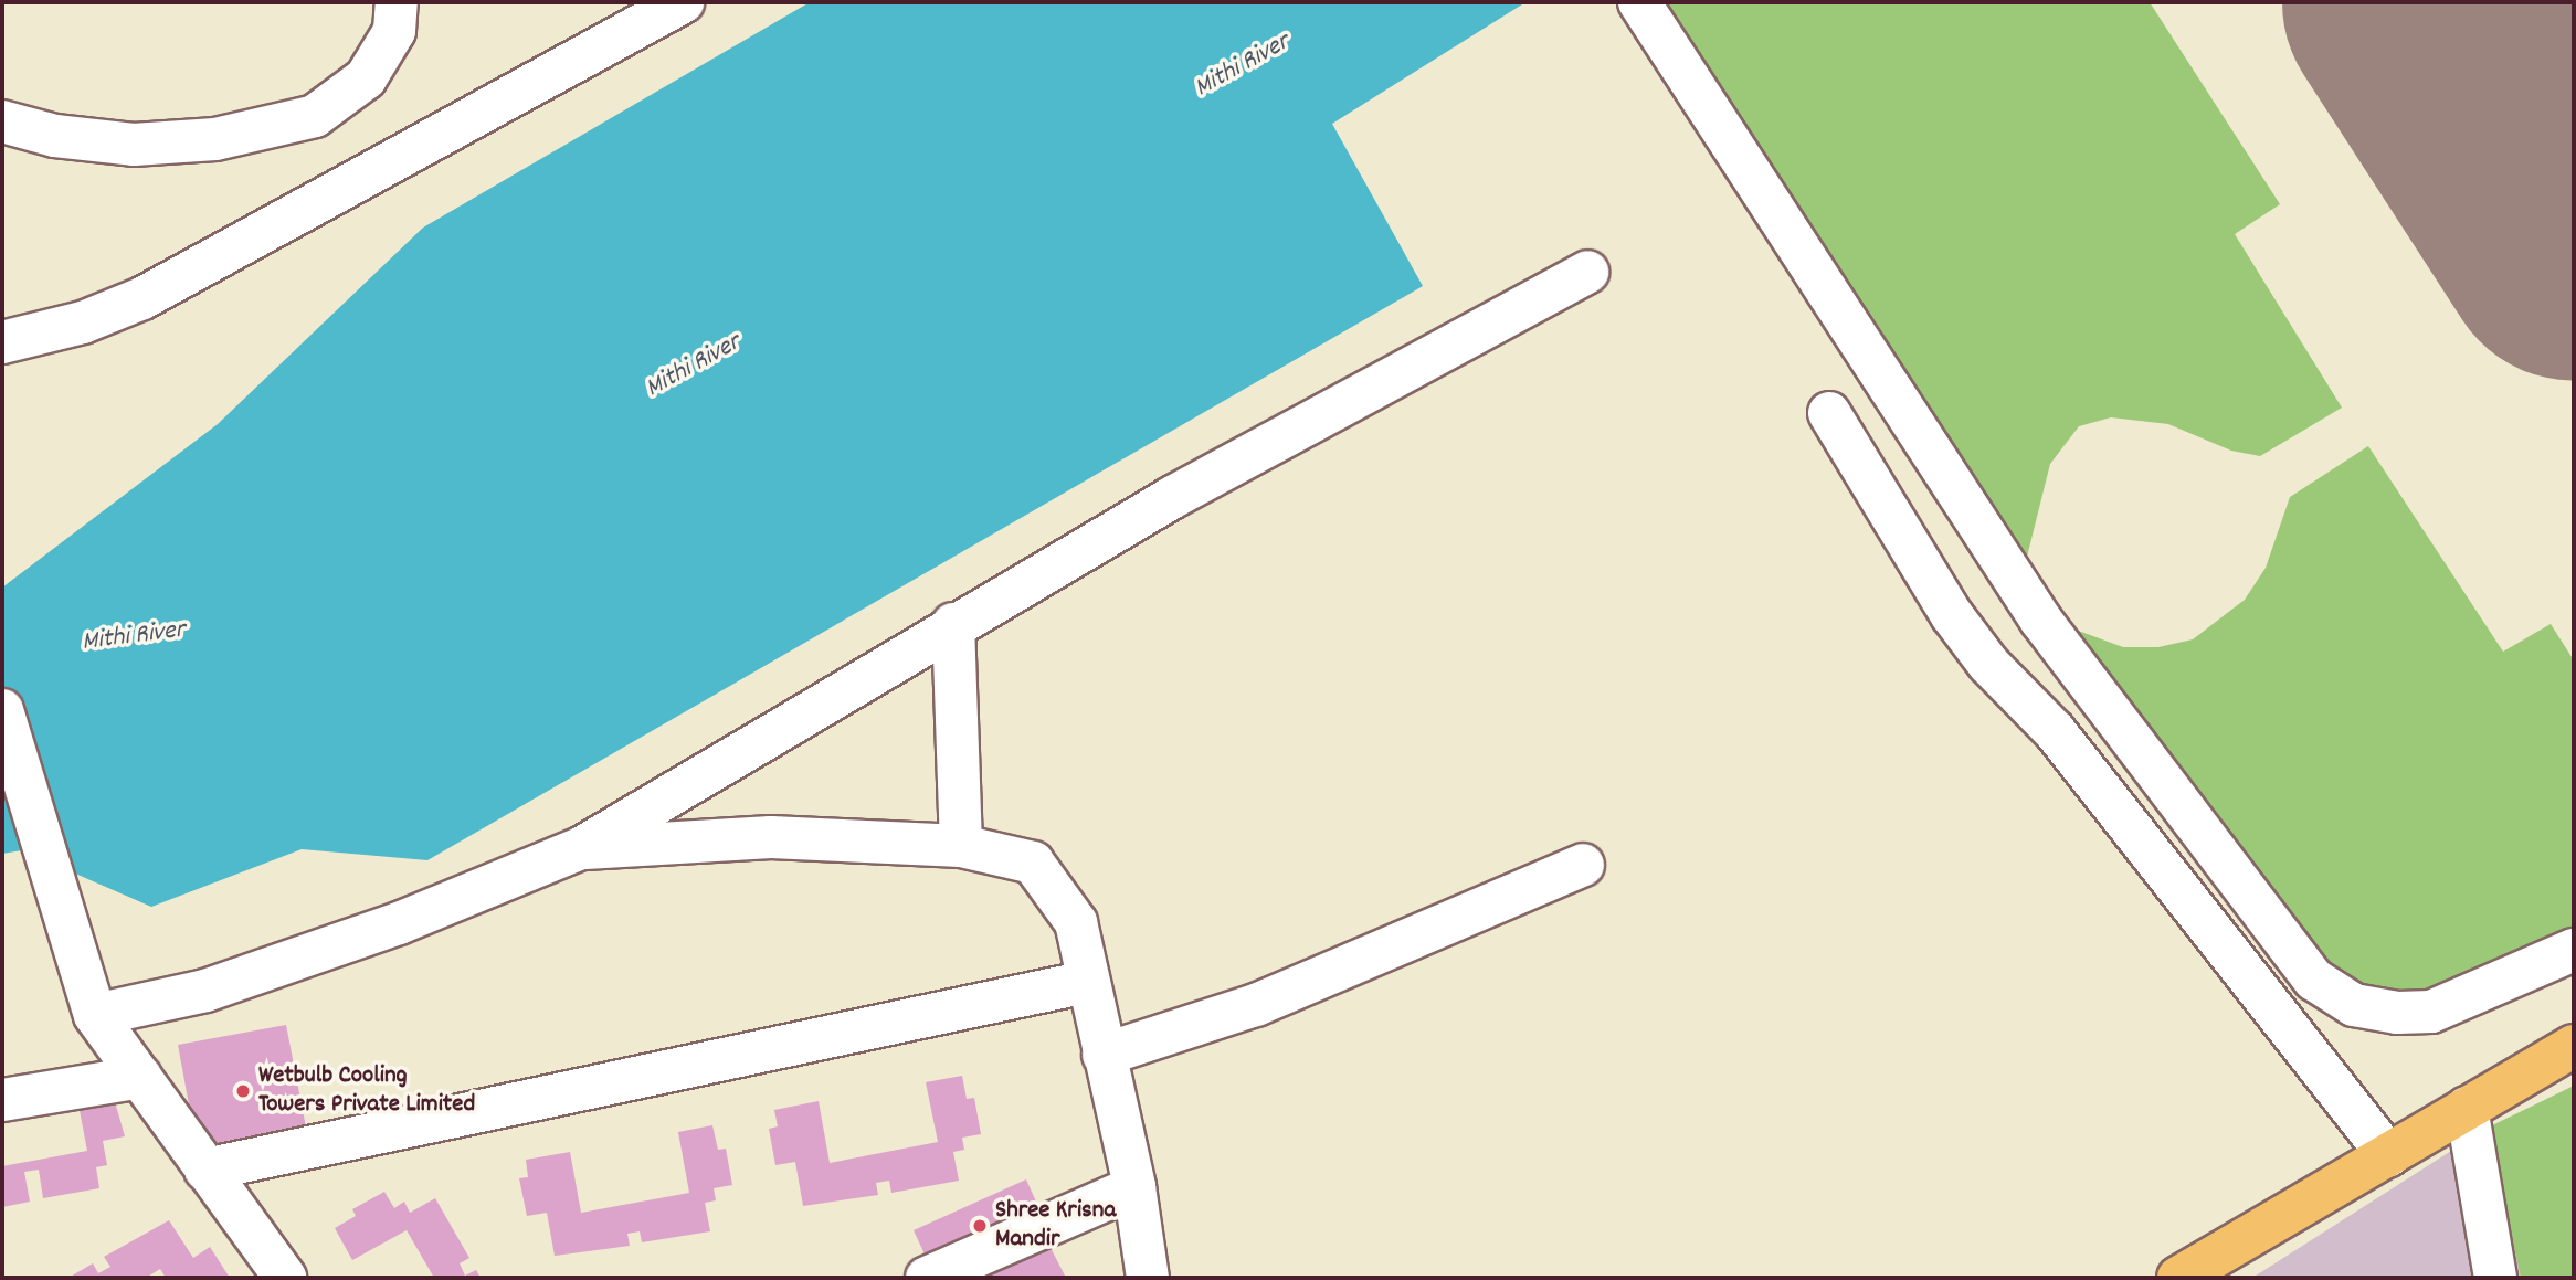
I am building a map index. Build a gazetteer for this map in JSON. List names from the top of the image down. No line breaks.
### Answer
{"water":["Mithi River"],"places":["Wetbulb Cooling Towers Private Limited","Shree Krisna Mandir"]}
